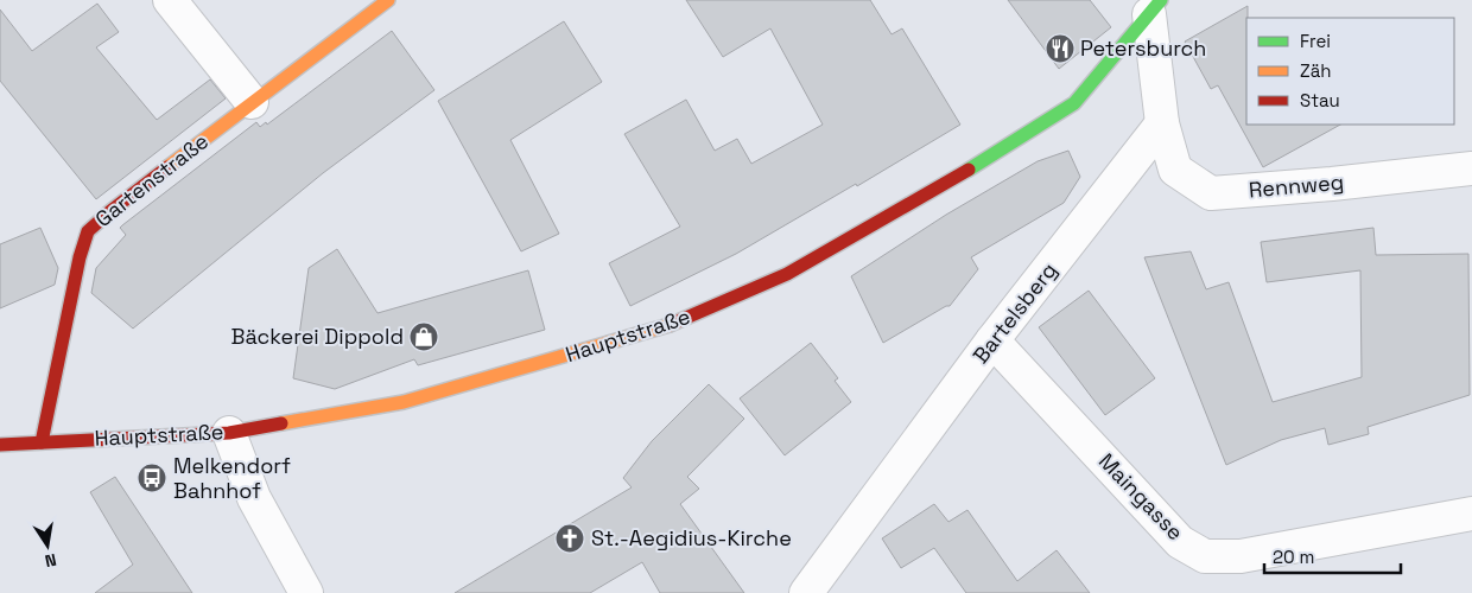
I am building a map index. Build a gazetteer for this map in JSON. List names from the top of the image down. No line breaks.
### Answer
{"streets":{"street":["Gartenstraße","Rennweg","Bartelsberg","Hauptstraße","Maingasse"]},"crossings":[["Gartenstraße","Hauptstraße"],["Rennweg","Bartelsberg"],["Bartelsberg","Maingasse"]],"places":{"restaurant":["Petersburch"],"shop":["Bäckerei Dippold"],"bus stop":["Melkendorf Bahnhof"],"church":["St.-Aegidius-Kirche"]},"legend":["Frei","Zäh","Stau"],"scale_bar":"20 m","north":"bottom"}
